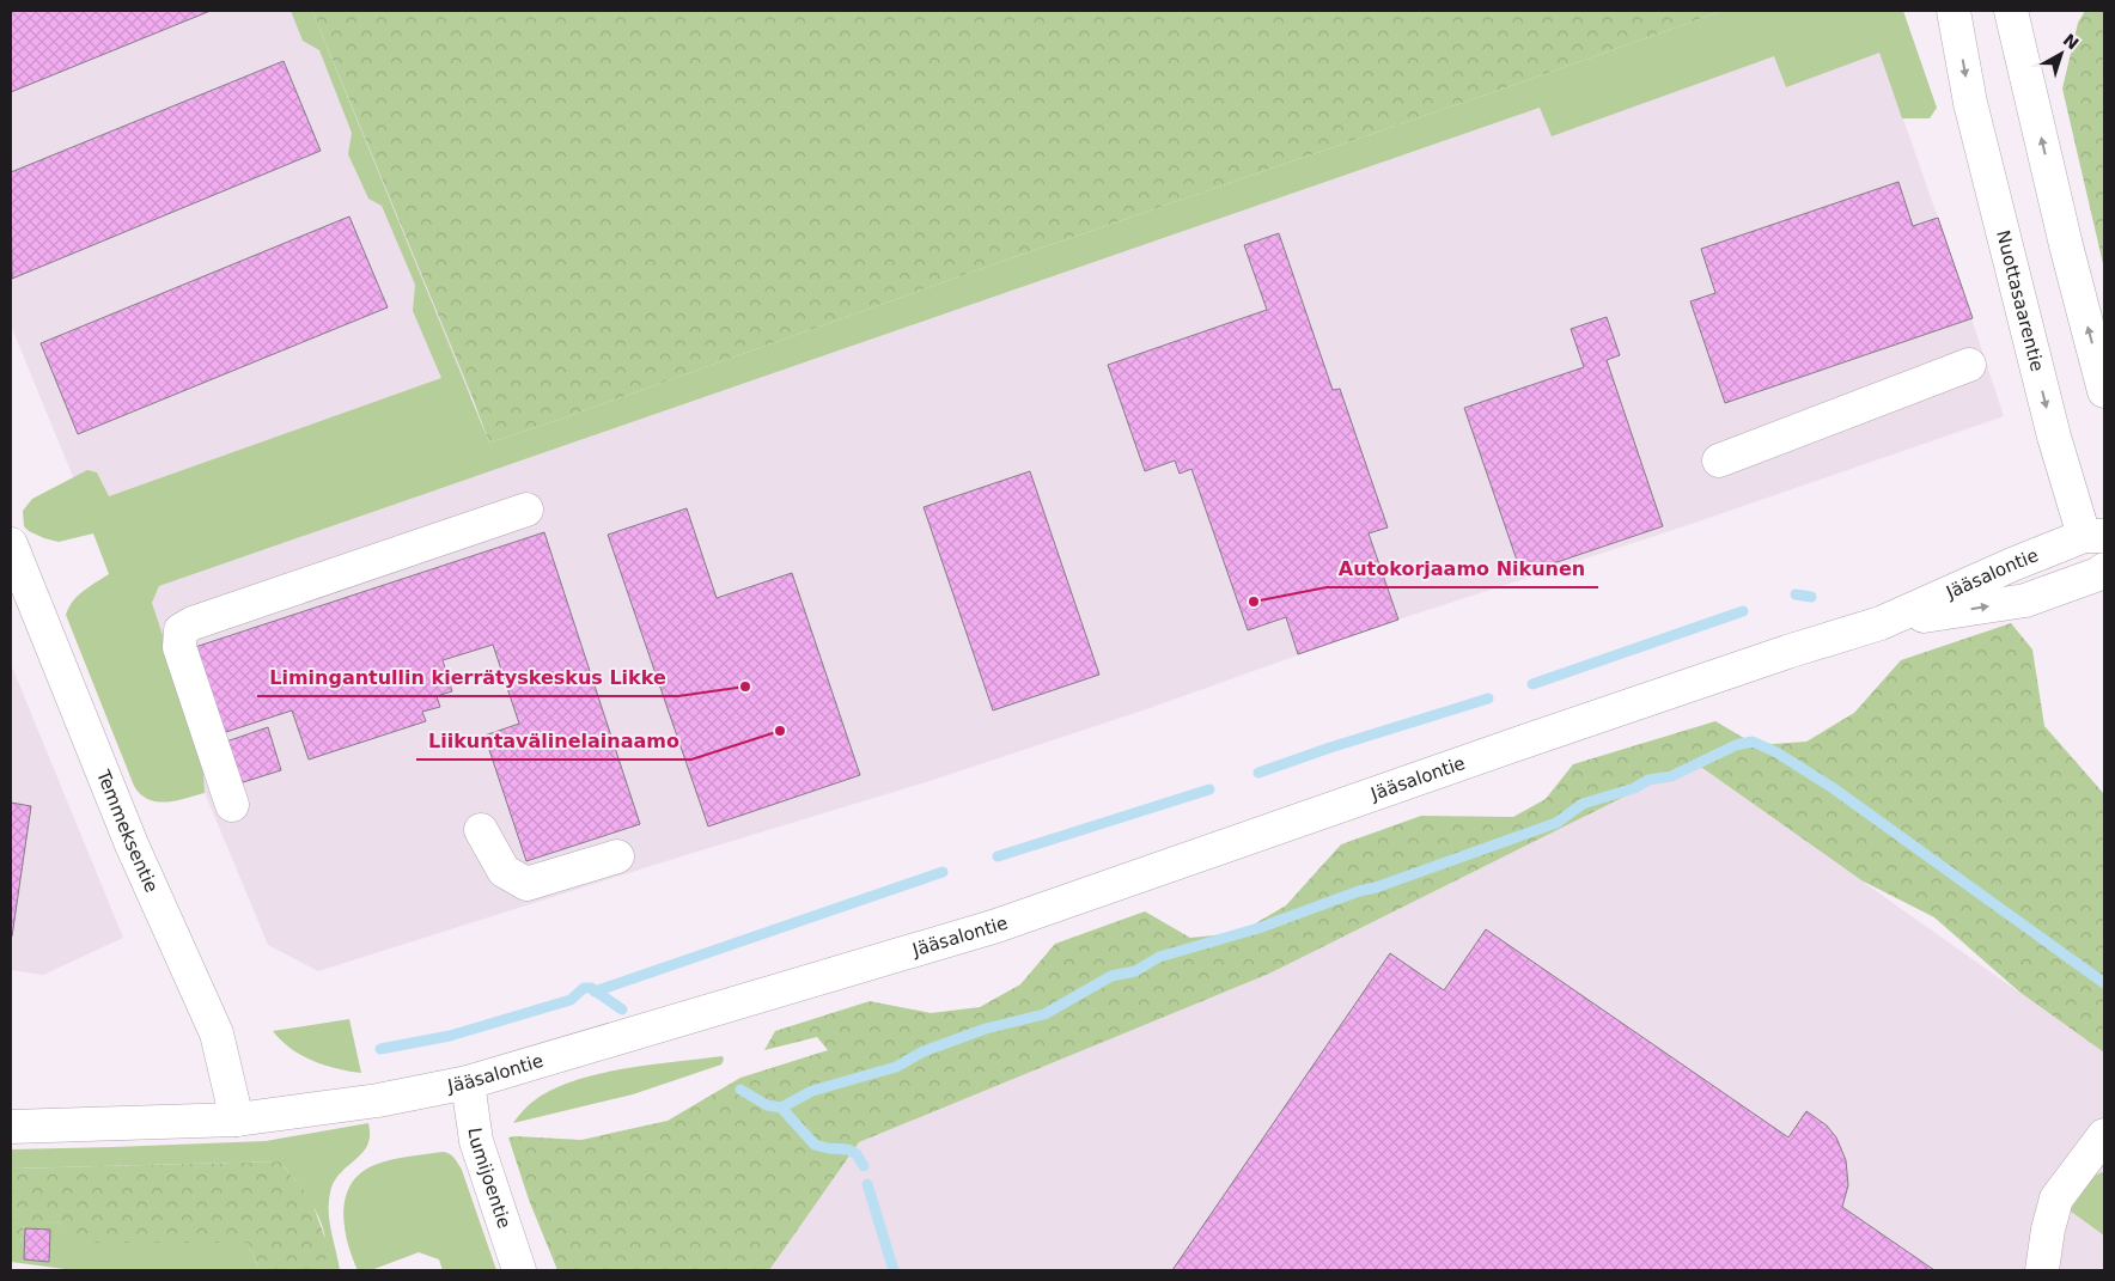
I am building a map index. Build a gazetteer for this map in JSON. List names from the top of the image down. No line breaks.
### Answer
{"streets":{"main road":["Nuottasaarentie","Jääsalontie","Temmeksentie","Lumijoentie"]},"crossings":[["Nuottasaarentie","Jääsalontie"],["Jääsalontie","Temmeksentie"],["Jääsalontie","Lumijoentie"]],"places":["Autokorjaamo Nikunen","Limingantullin kierrätyskeskus Likke","Liikuntavälinelainaamo"],"north":"top right"}
